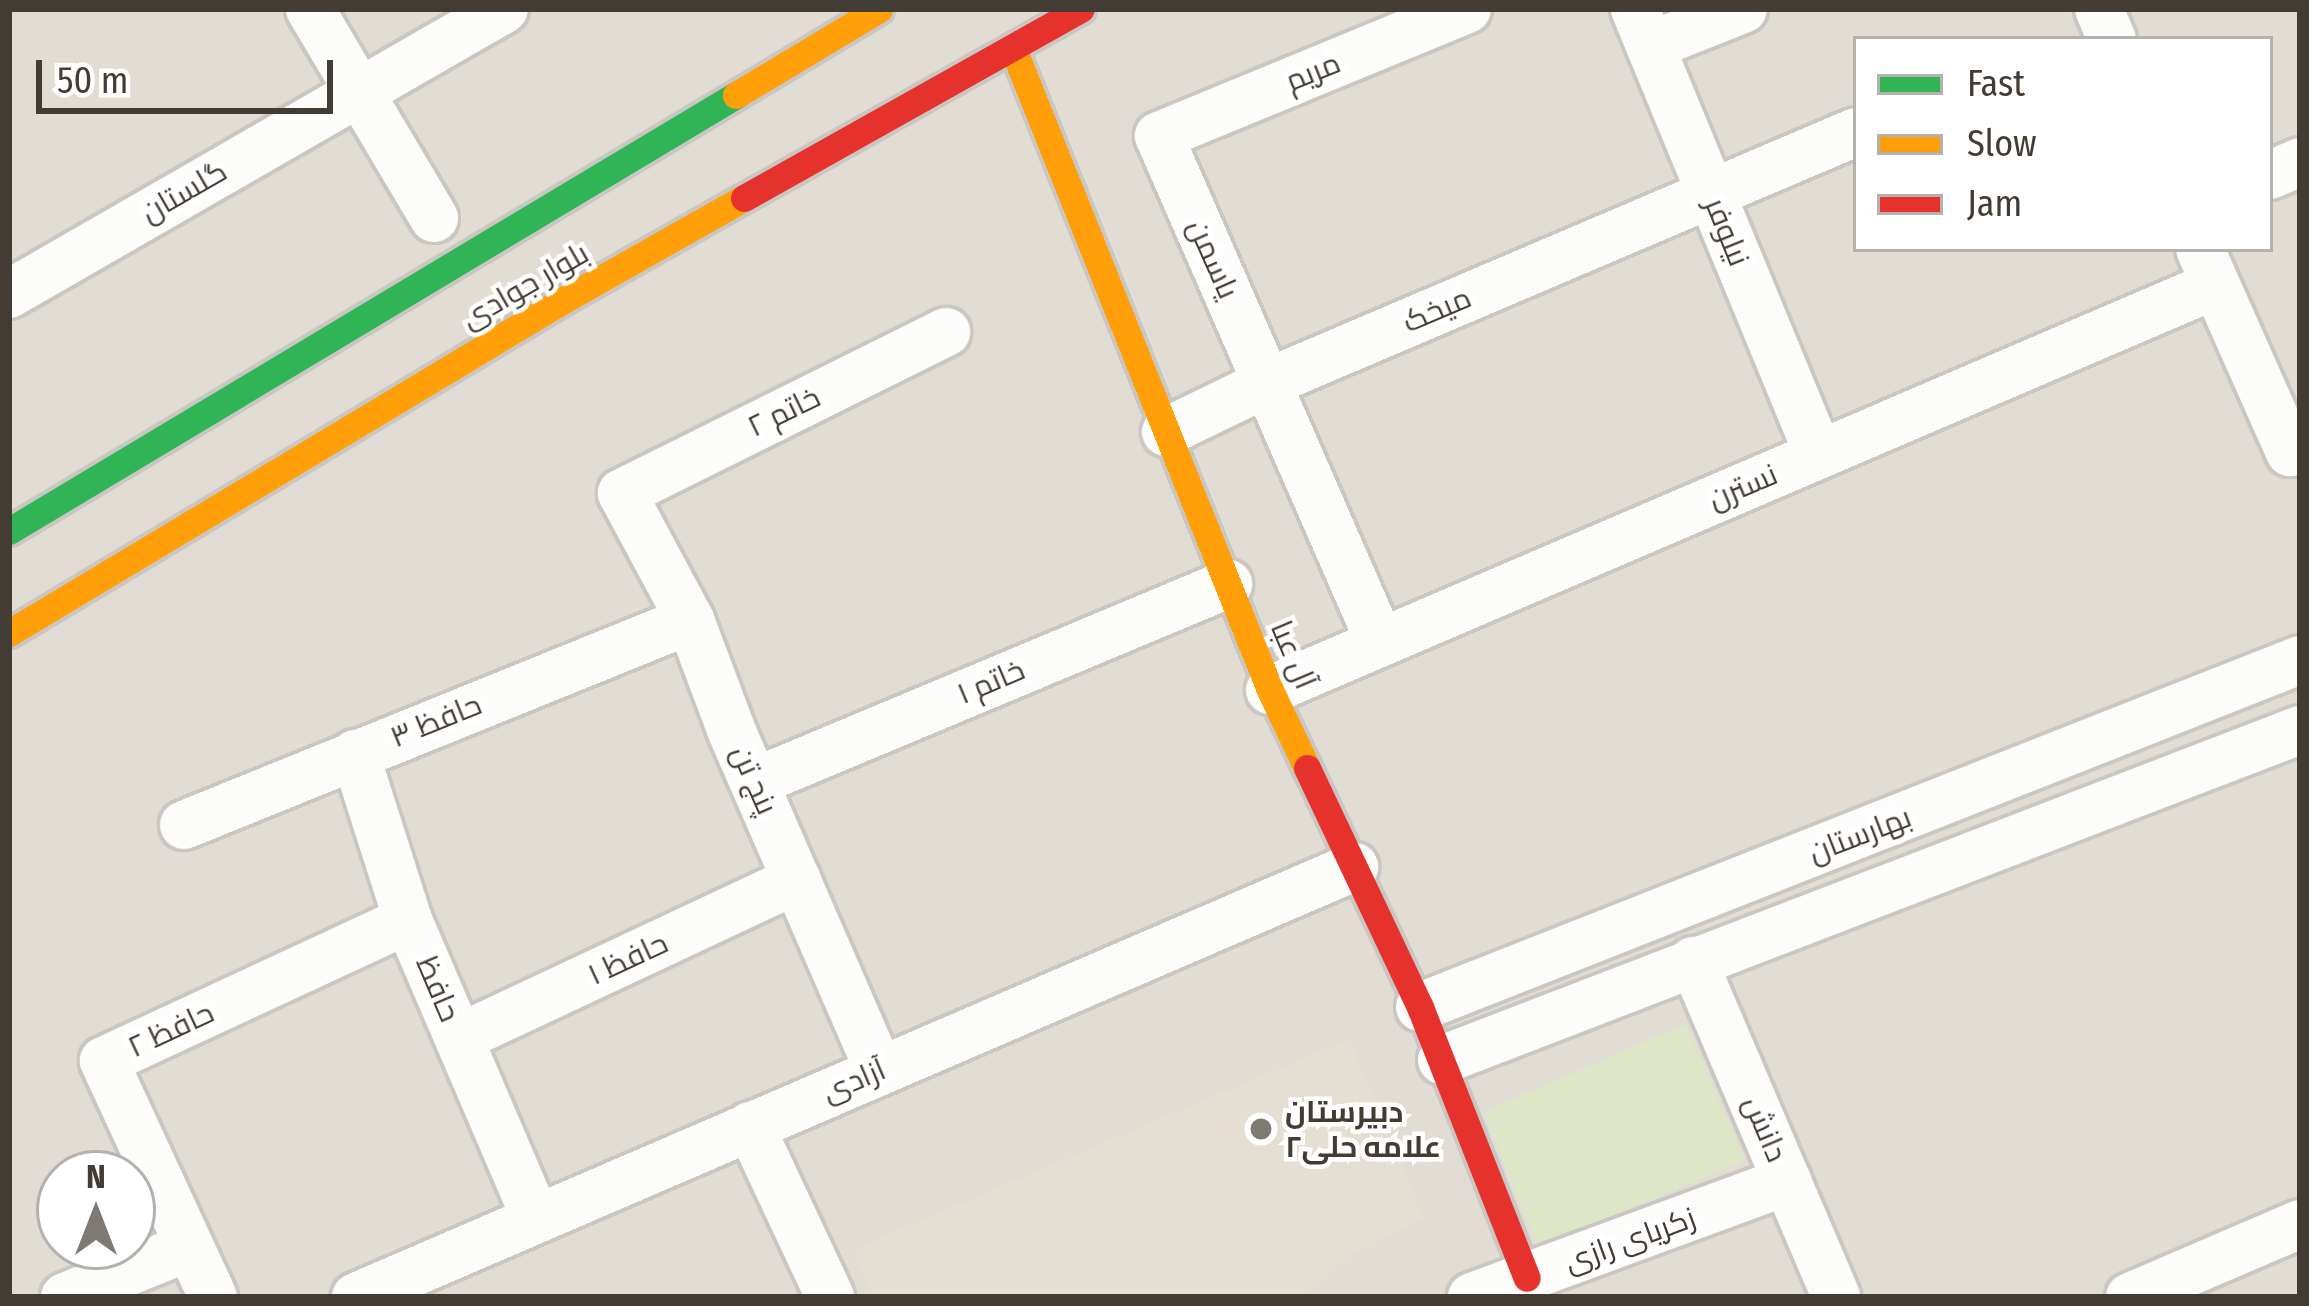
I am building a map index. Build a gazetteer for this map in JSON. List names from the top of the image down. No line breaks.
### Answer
{"streets":{"street":["مریم","گلستان","نیلوفر","یاسمن","بلوار جوادی","میخک","خاتم ۲","نسترن","آل عبا","خاتم ۱","حافظ ۳","پنج تن","بهارستان","حافظ ۱","حافظ","حافظ ۲","آزادی","دانش","زکریای رازی"]},"crossings":[["مریم","یاسمن"],["نیلوفر","میخک"],["نیلوفر","نسترن"],["یاسمن","میخک"],["یاسمن","نسترن"],["بلوار جوادی","آل عبا"],["میخک","آل عبا"],["خاتم ۲","پنج تن"],["نسترن","آل عبا"],["آل عبا","خاتم ۱"],["آل عبا","بهارستان"],["آل عبا","آزادی"],["آل عبا","زکریای رازی"],["خاتم ۱","پنج تن"],["حافظ ۳","پنج تن"],["حافظ ۳","حافظ"],["پنج تن","حافظ ۱"],["پنج تن","آزادی"],["بهارستان","دانش"],["حافظ ۱","حافظ"],["حافظ","حافظ ۲"],["حافظ","آزادی"],["دانش","زکریای رازی"]],"places":["دبیرستان علامه حلی۲"],"legend":["Fast","Slow","Jam"],"scale_bar":"50 m","north":"top"}
